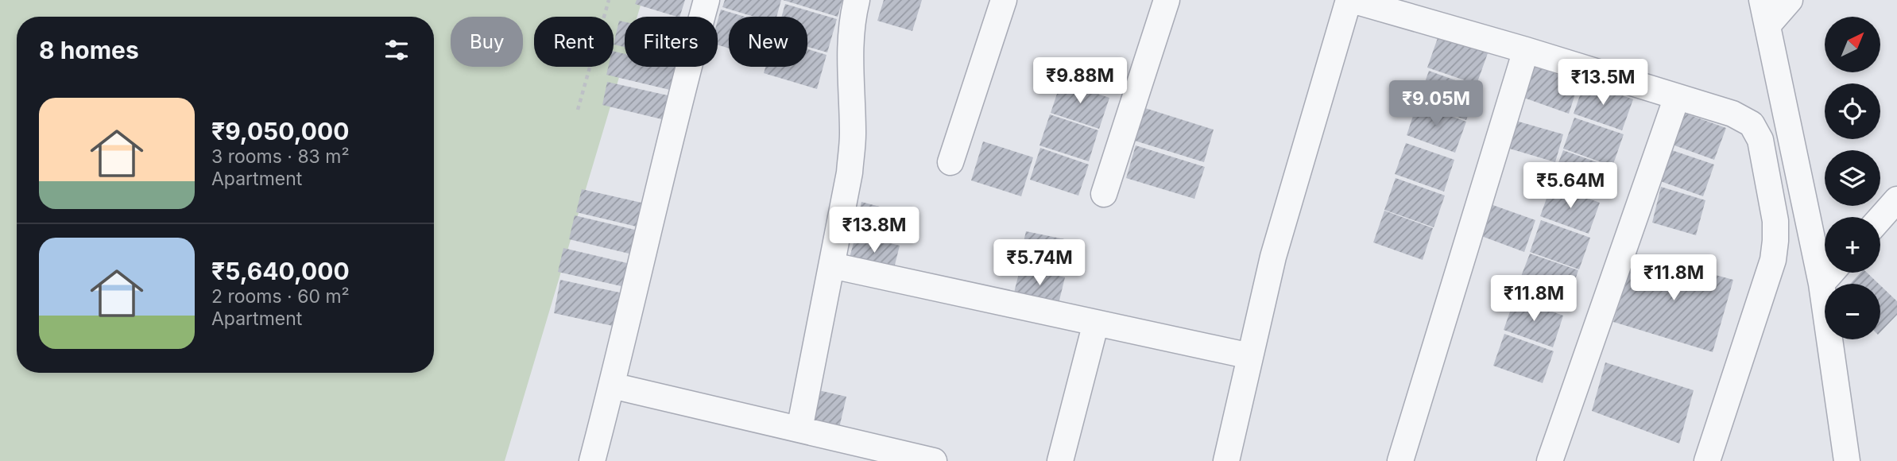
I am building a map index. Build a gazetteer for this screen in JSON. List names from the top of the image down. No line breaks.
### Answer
{"north":"top right","page":{"map_buttons":["+","−"],"chip":["Buy","Rent","Filters","New"],"heading":"8 homes","price":["₹9.88M","₹13.5M","₹9.05M","₹5.64M","₹13.8M","₹5.74M","₹11.8M","₹11.8M"],"list":[{"name":"₹9,050,000","note":"3 rooms · 83 m² · Apartment"},{"name":"₹5,640,000","note":"2 rooms · 60 m² · Apartment"}]}}
